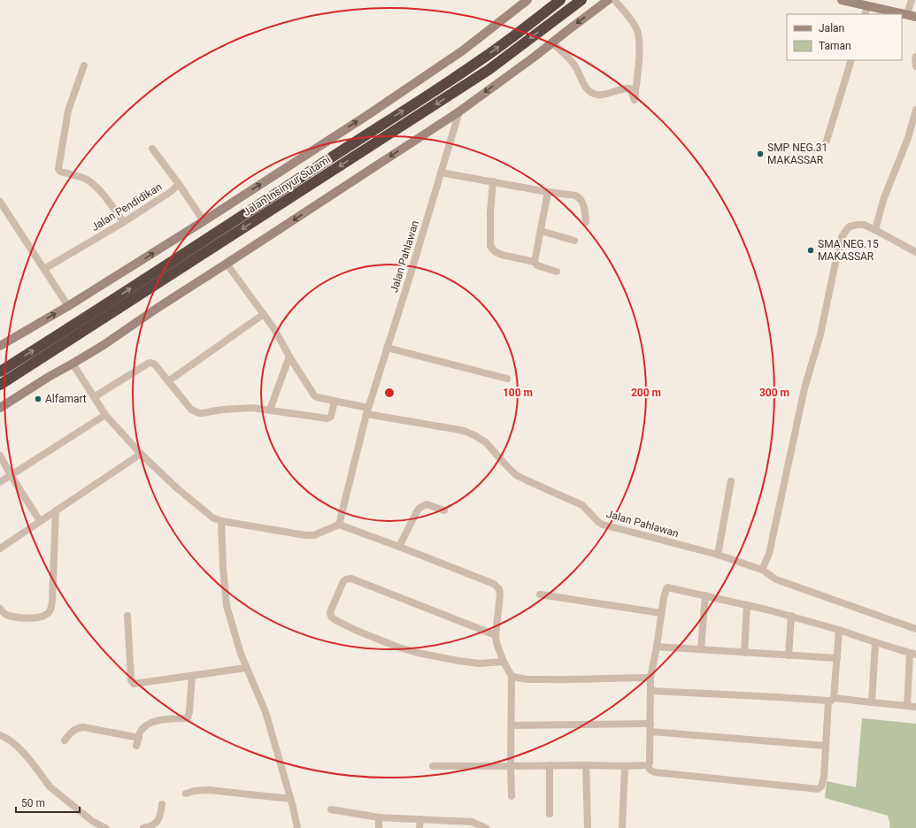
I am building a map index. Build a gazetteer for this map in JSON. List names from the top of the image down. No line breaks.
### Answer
{"streets":{"highway":["Jalan Insinyur Sutami"],"street":["Jalan Pendidikan","Jalan Pahlawan"]},"places":["SMP NEG.31 MAKASSAR","SMA NEG.15 MAKASSAR","Alfamart"],"legend":["Jalan","Taman"],"scale_bar":"50 m","rings":["100 m","200 m","300 m"]}
